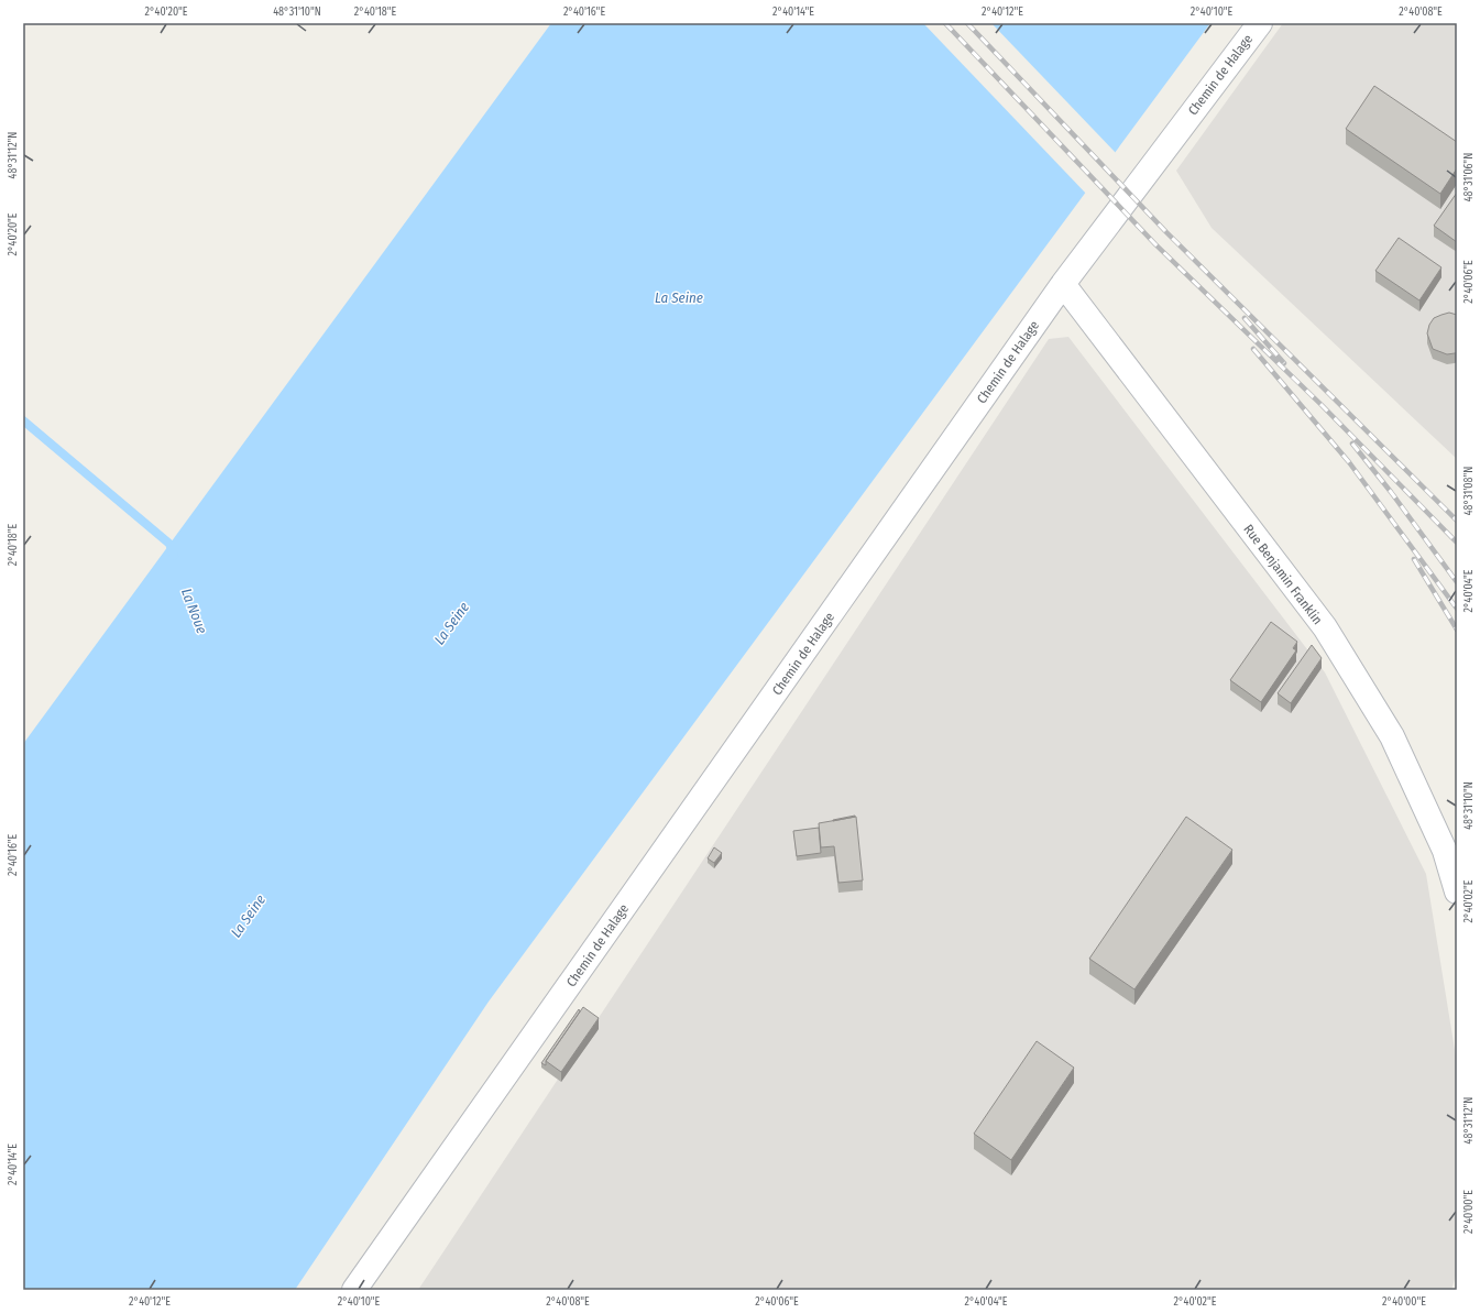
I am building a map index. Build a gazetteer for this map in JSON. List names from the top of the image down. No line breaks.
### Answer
{"streets":{"street":["Chemin de Halage","Rue Benjamin Franklin"]},"crossings":[["Chemin de Halage","Rue Benjamin Franklin"]],"water":["La Seine","La Noue"],"coordinates":["2°40'20\"E","48°31'10\"N","2°40'18\"E","2°40'16\"E","2°40'14\"E","2°40'12\"E","2°40'10\"E","2°40'08\"E","48°31'12\"N","48°31'06\"N","2°40'06\"E","48°31'08\"N","2°40'04\"E","2°40'02\"E","2°40'00\"E"]}
